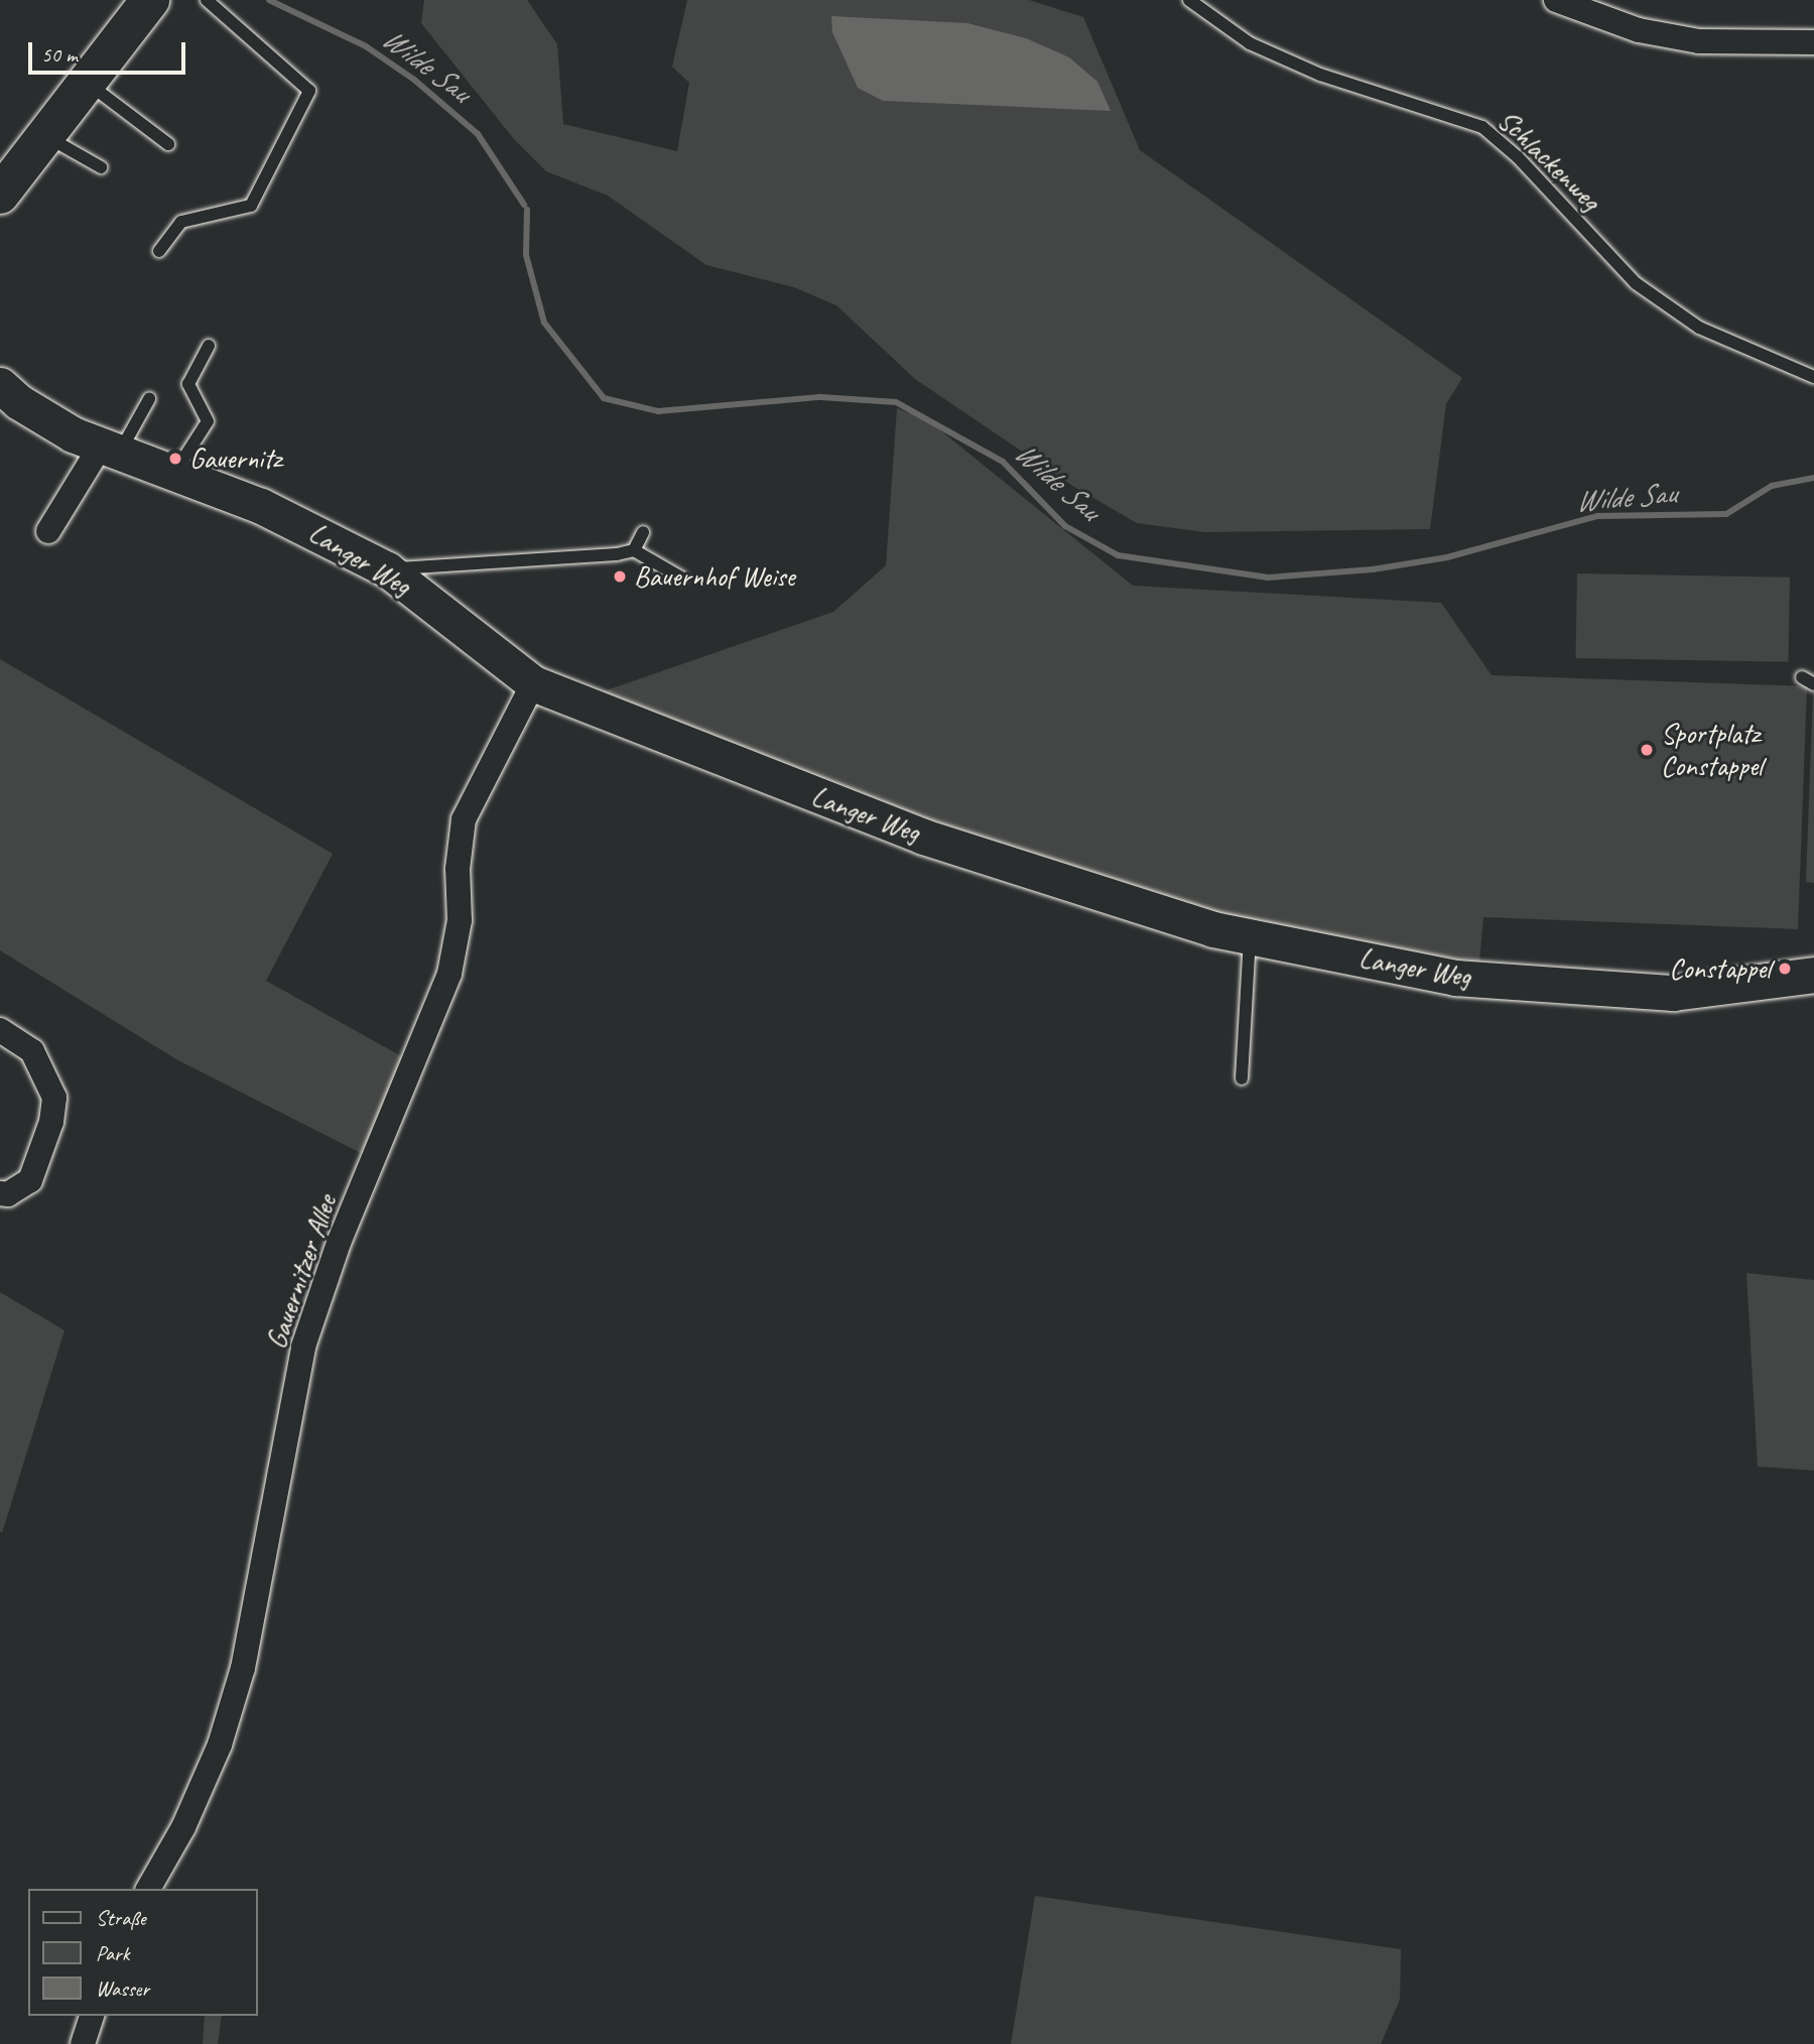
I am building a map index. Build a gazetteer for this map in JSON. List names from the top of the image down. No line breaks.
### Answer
{"streets":{"street":["Langer Weg","Gauernitzer Allee"],"lane":["Schlackenweg"]},"crossings":[["Langer Weg","Gauernitzer Allee"]],"water":["Wilde Sau"],"places":["Gauernitz","Bauernhof Weise","Sportplatz Constappel","Constappel"],"legend":["Straße","Park","Wasser"],"scale_bar":"50 m"}
